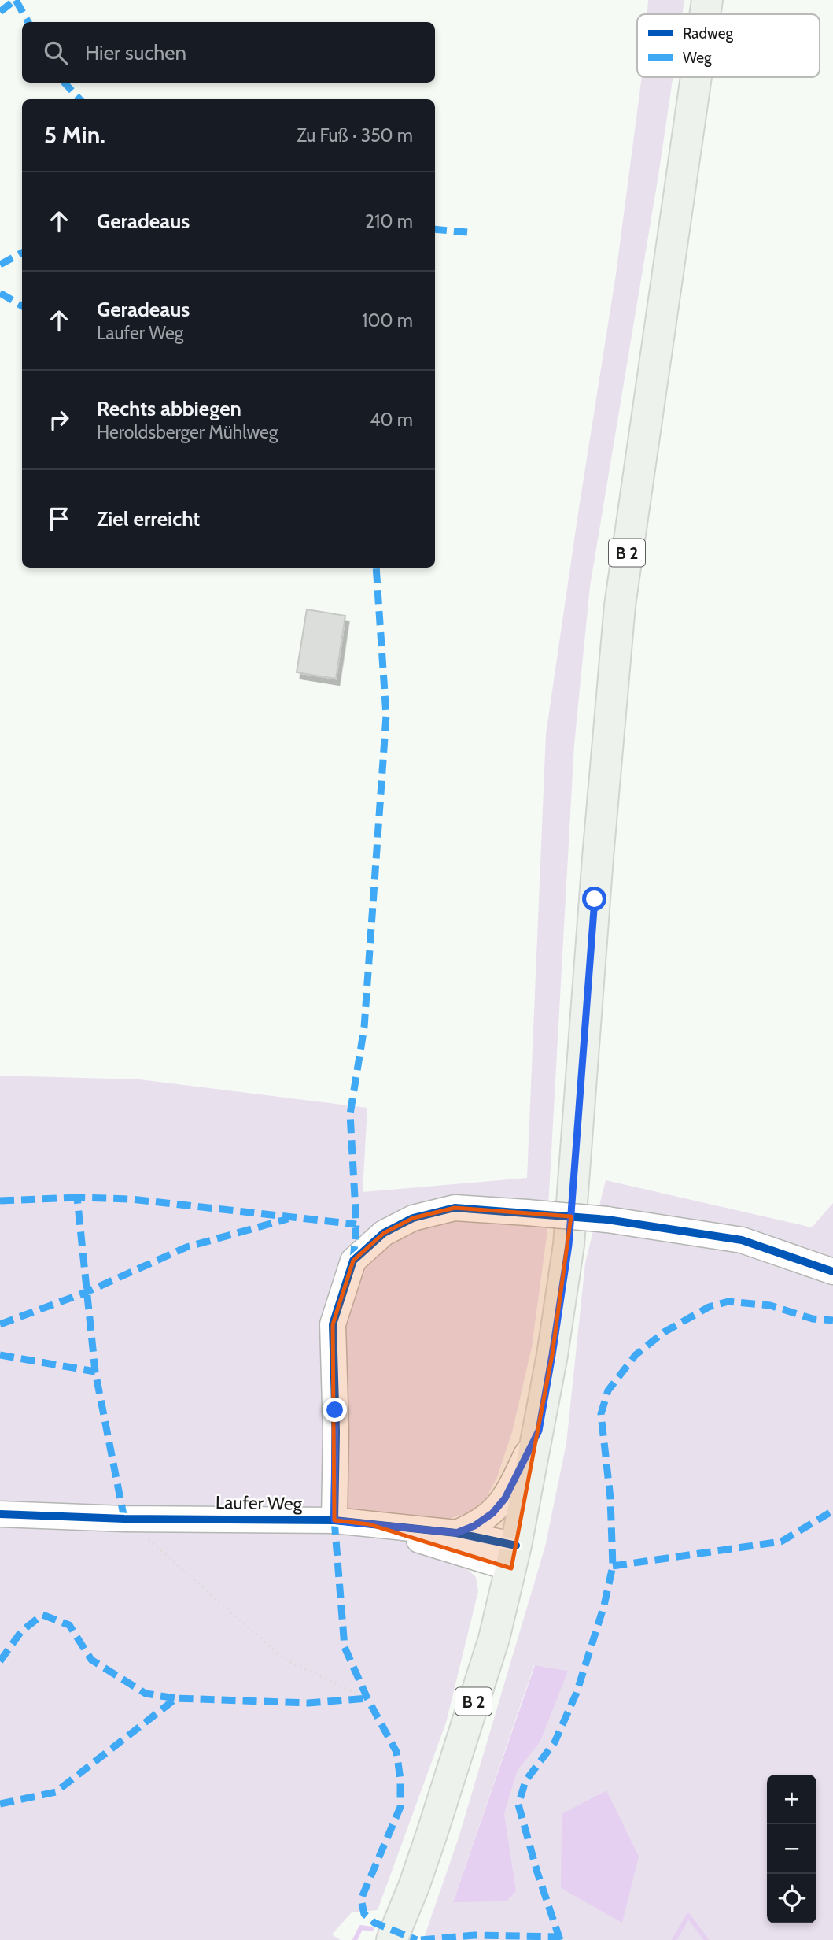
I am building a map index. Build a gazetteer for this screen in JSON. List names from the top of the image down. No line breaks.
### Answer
{"streets":{"main road":["B 2"],"street":["Laufer Weg"]},"crossings":[["B 2","Laufer Weg"]],"legend":["Radweg","Weg"],"page":{"search":"Hier suchen","heading":["5 Min.","Zu Fuß · 350 m"],"list":[["Geradeaus","210 m"],["Geradeaus","Laufer Weg","100 m"],["Rechts abbiegen","Heroldsberger Mühlweg","40 m"],"Ziel erreicht"],"map_buttons":["+","−"]}}
